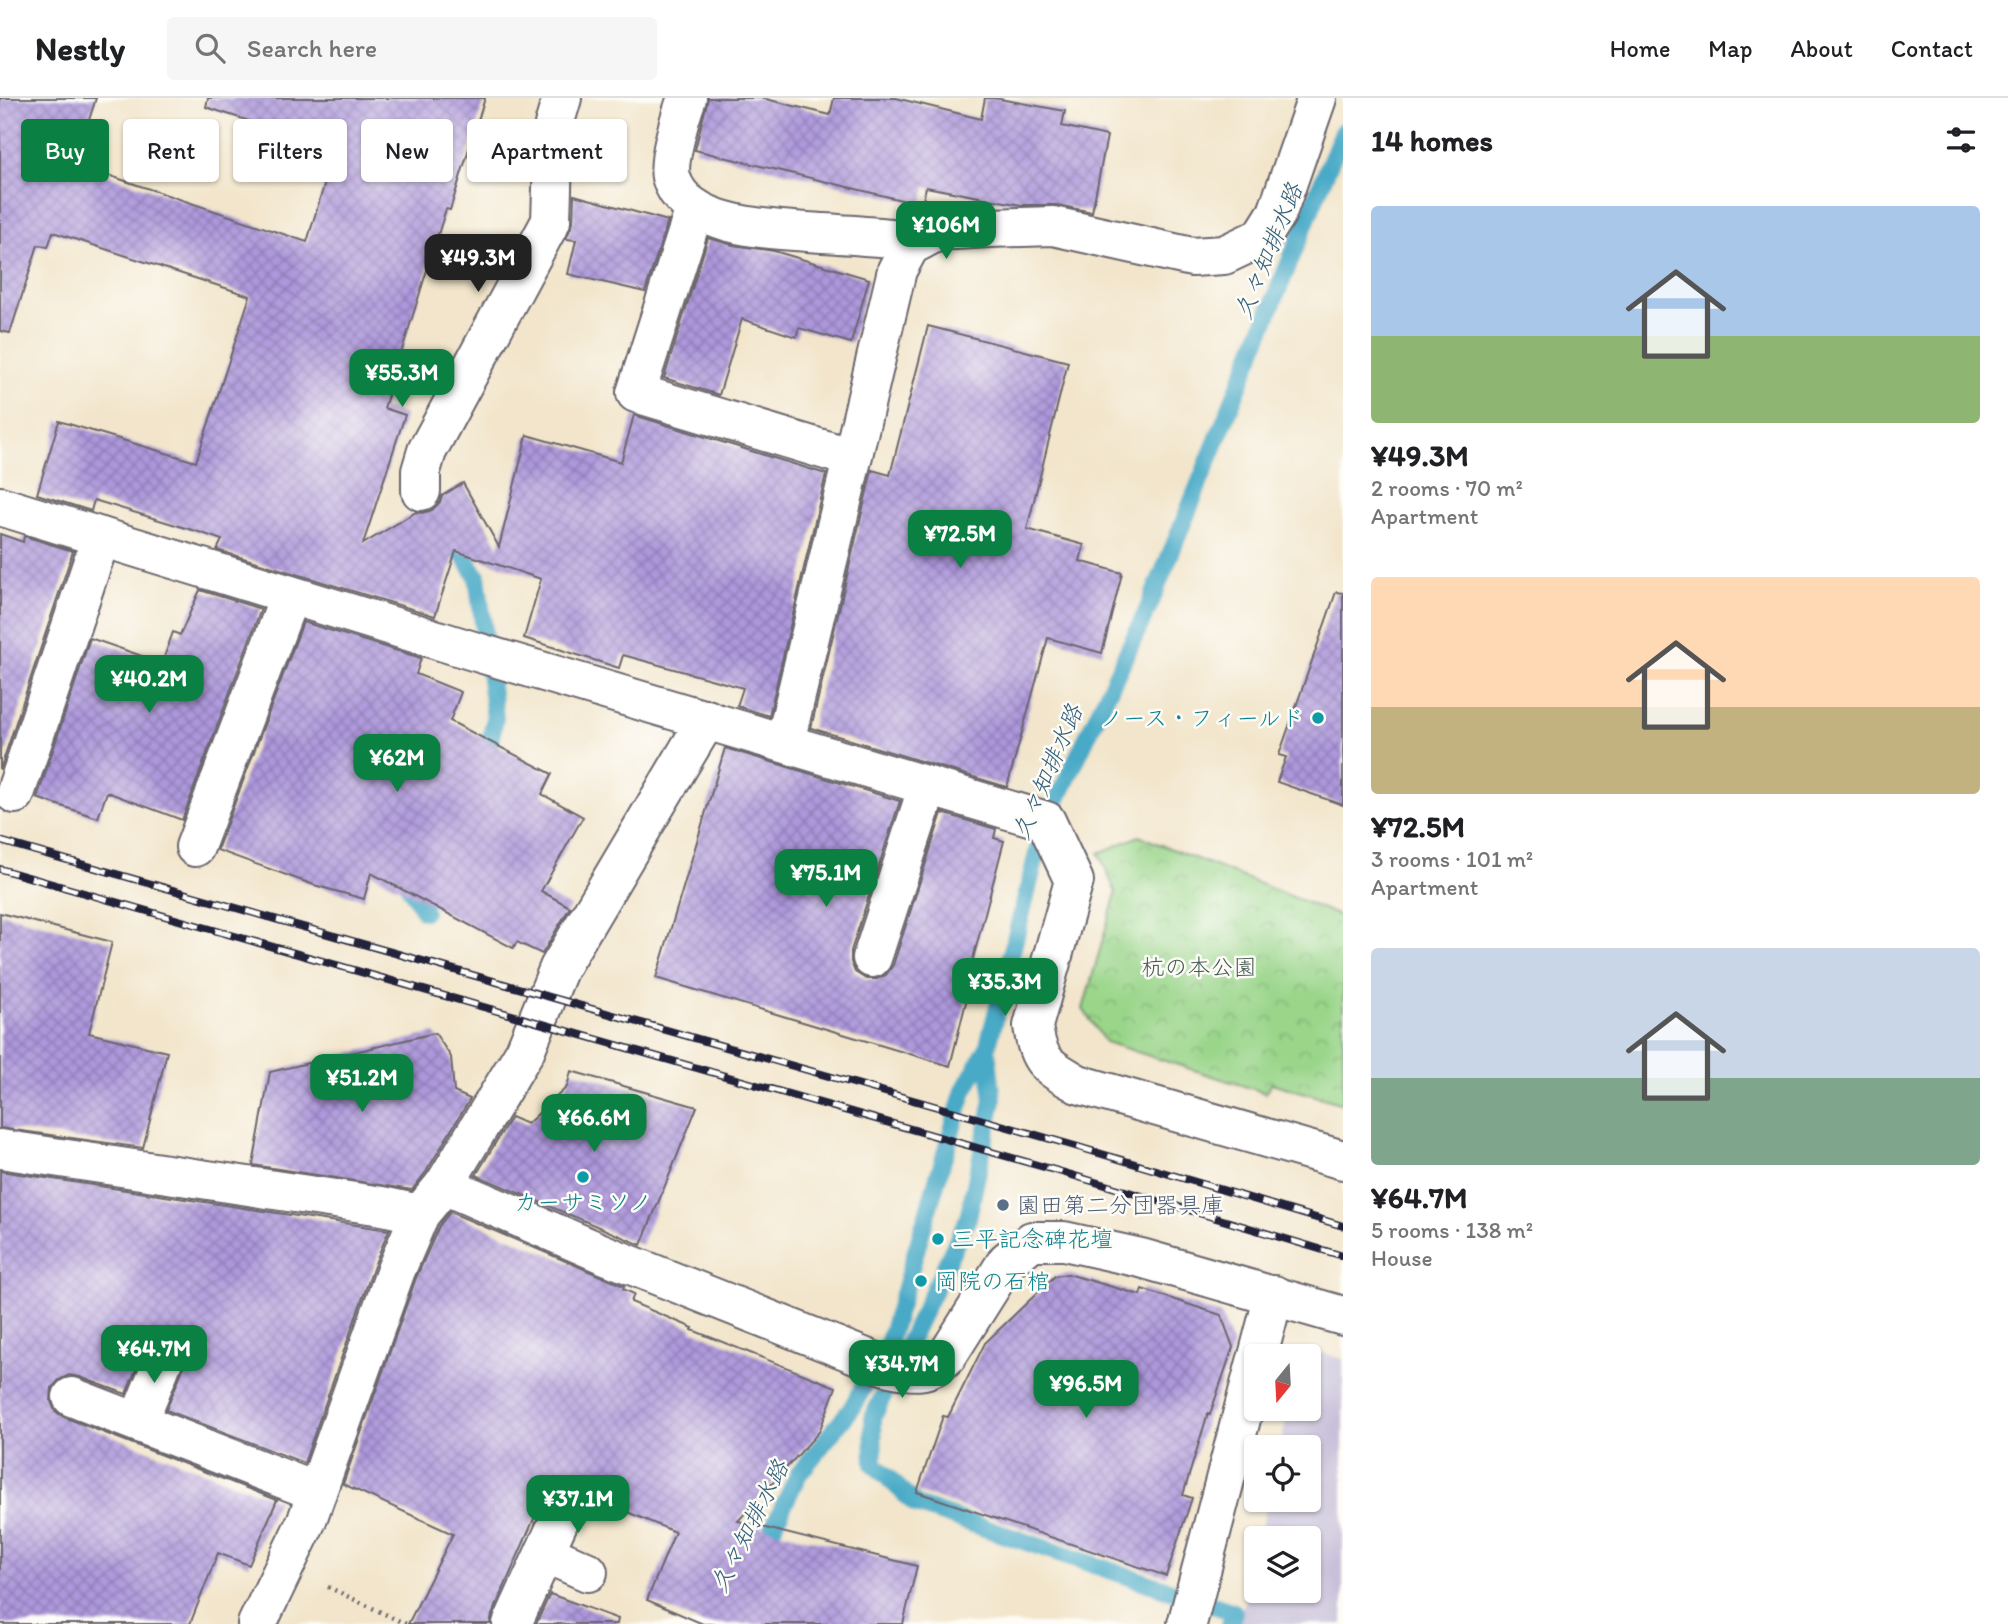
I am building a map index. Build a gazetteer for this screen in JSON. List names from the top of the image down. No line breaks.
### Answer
{"water":["久々知排水路"],"parks":["杭の本公園"],"places":["ノース・フィールド","カーサミソノ","園田第二分団器具庫","三平記念碑花壇","岡院の石棺"],"north":"bottom","page":{"header":"Nestly","search":"Search here","nav":["Home","Map","About","Contact"],"heading":"14 homes","chip":["Buy","Rent","Filters","New","Apartment"],"list":[{"name":"¥49.3M","note":"2 rooms · 70 m² · Apartment"},{"name":"¥72.5M","note":"3 rooms · 101 m² · Apartment"},{"name":"¥64.7M","note":"5 rooms · 138 m² · House"}],"price":["¥106M","¥49.3M","¥55.3M","¥72.5M","¥40.2M","¥62M","¥75.1M","¥35.3M","¥51.2M","¥66.6M","¥64.7M","¥34.7M","¥96.5M","¥37.1M"]}}
